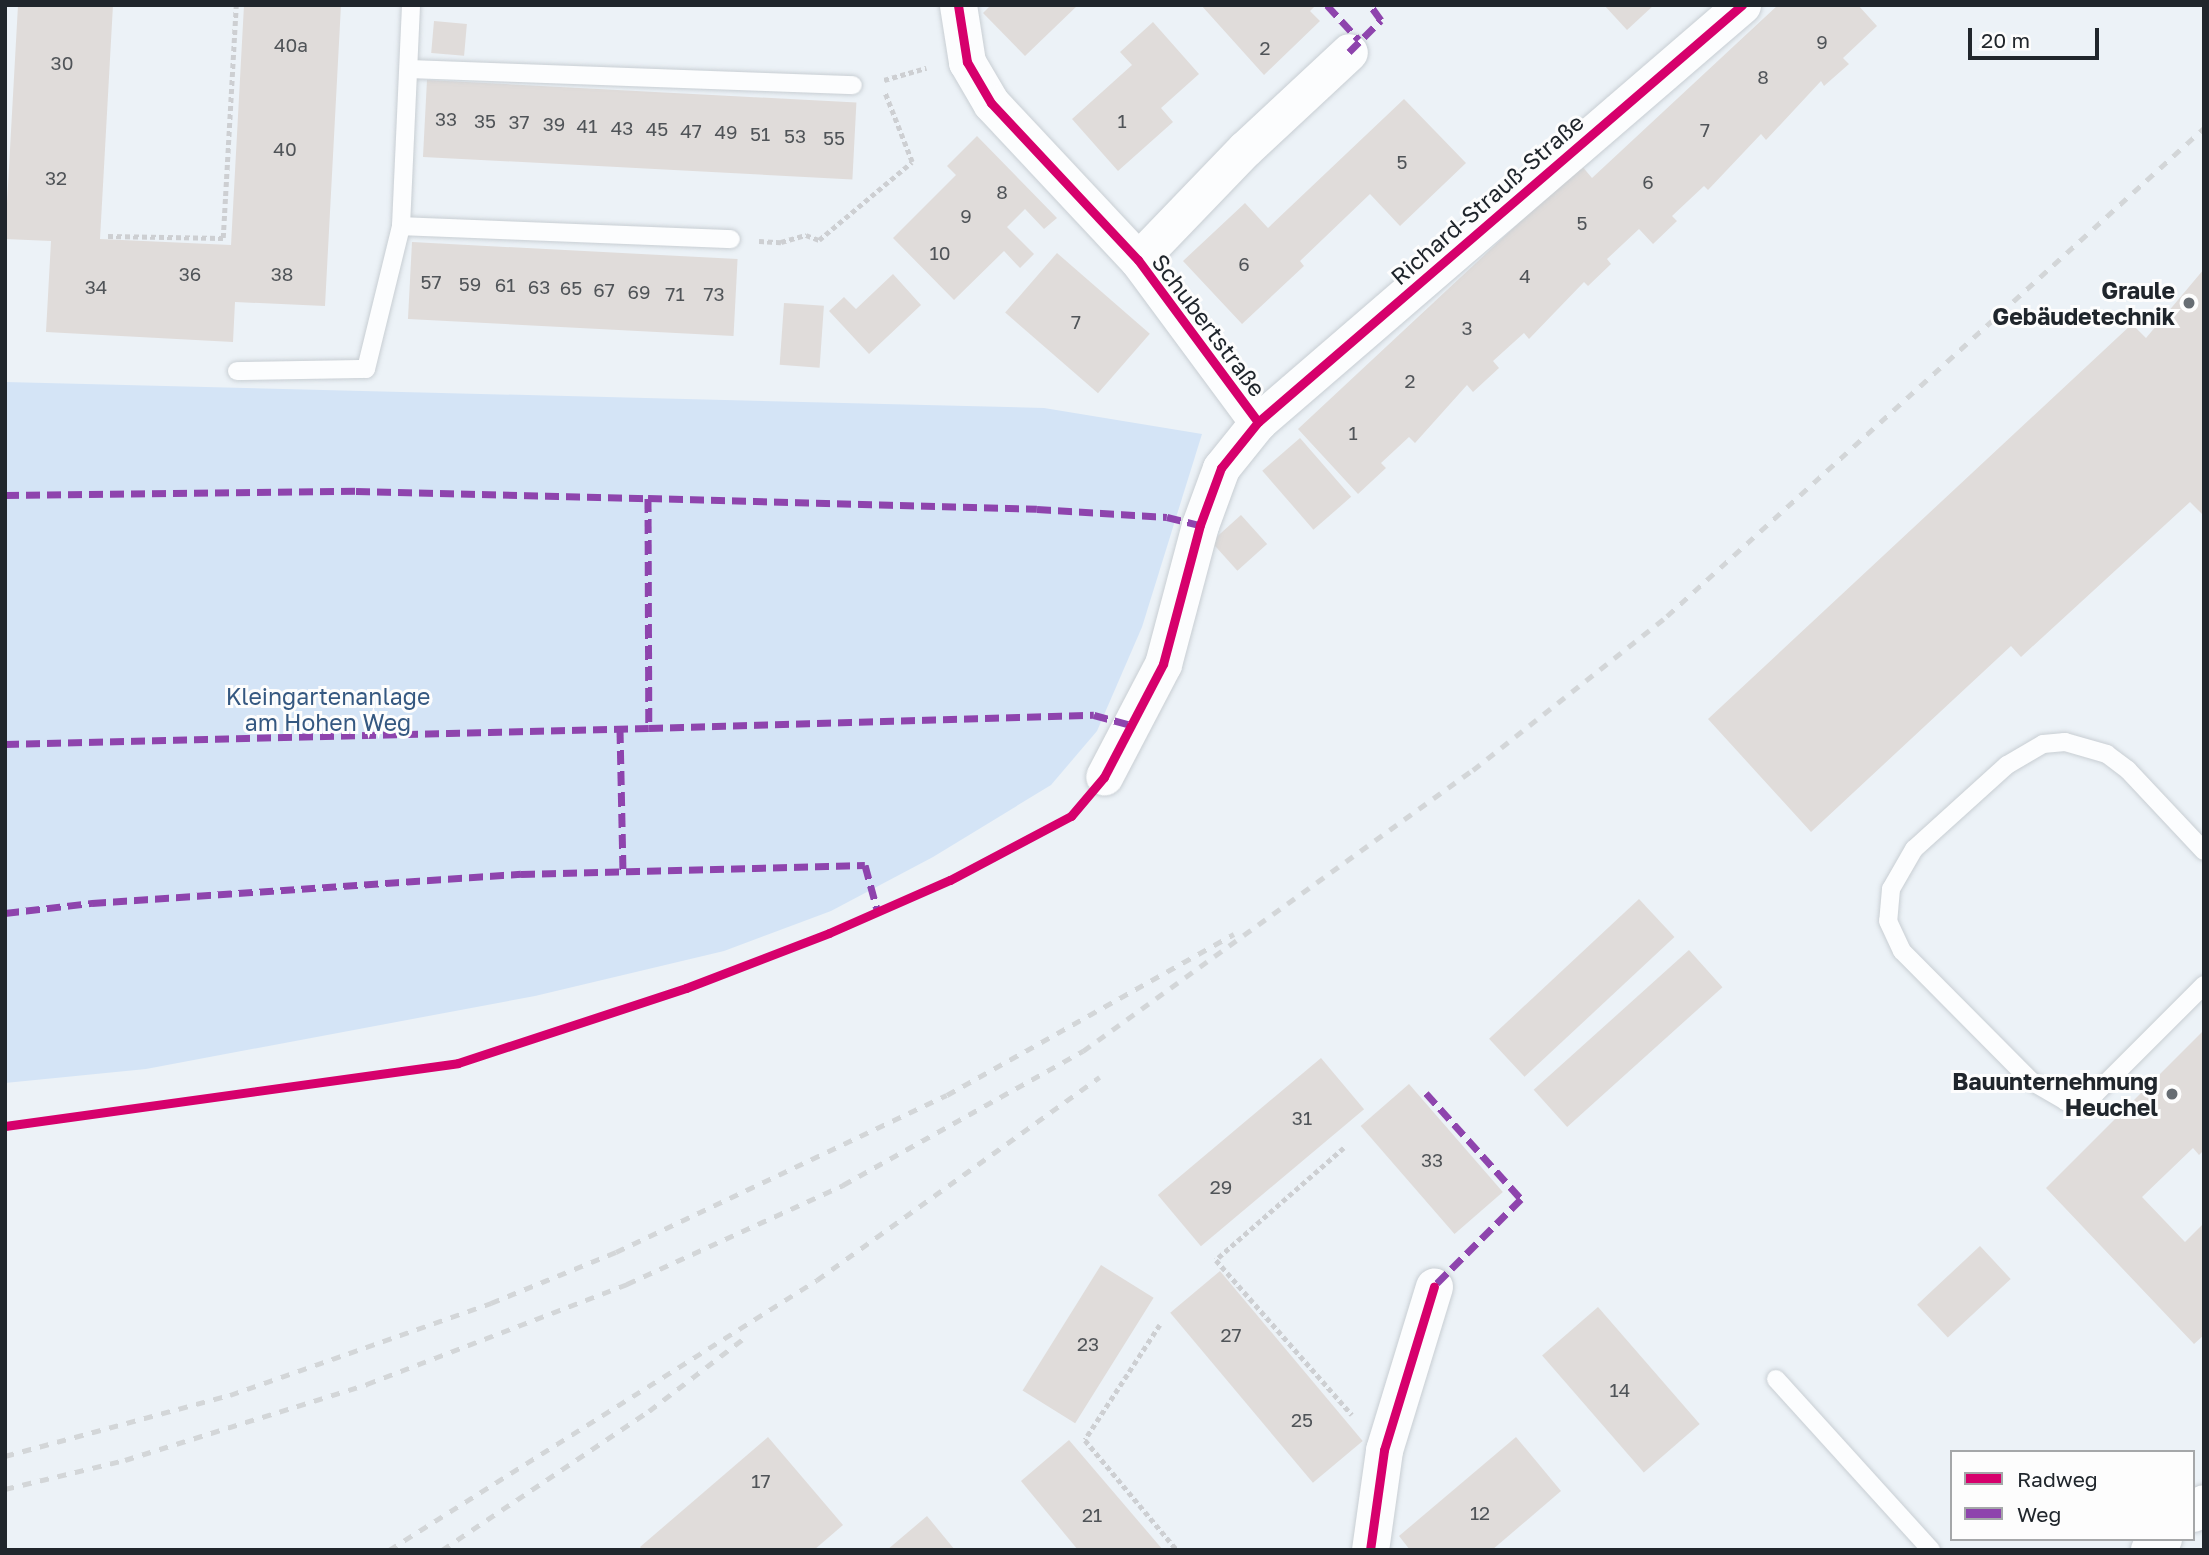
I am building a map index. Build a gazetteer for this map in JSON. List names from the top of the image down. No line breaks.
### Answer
{"streets":{"street":["Richard-Strauß-Straße","Schubertstraße"]},"crossings":[["Richard-Strauß-Straße","Schubertstraße"]],"parks":["Kleingartenanlage am Hohen Weg"],"places":["Graule Gebäudetechnik","Bauunternehmung Heuchel"],"house_numbers":["9","40a","2","30","8","33","35","1","37","39","41","43","45","7","47","49","51","53","55","40","5","32","6","8","9","5","10","6","36","38","4","57","59","61","34","63","65","67","69","71","73","7","3","2","1","31","33","29","27","23","14","25","17","12","21"],"legend":["Radweg","Weg"],"scale_bar":"20 m"}
